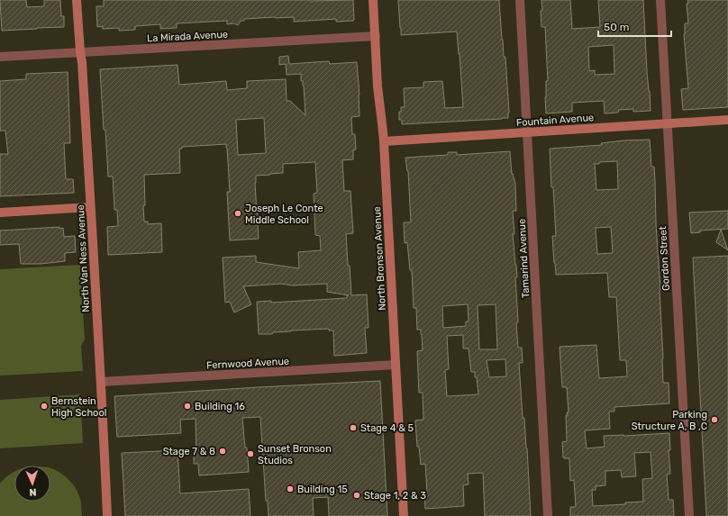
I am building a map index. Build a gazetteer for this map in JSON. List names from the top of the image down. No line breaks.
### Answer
{"streets":{"street":["La Mirada Avenue","Fountain Avenue","North Van Ness Avenue","North Bronson Avenue","Tamarind Avenue","Gordon Street","Fernwood Avenue"]},"crossings":[["La Mirada Avenue","North Van Ness Avenue"],["La Mirada Avenue","North Bronson Avenue"],["Fountain Avenue","North Bronson Avenue"],["Fountain Avenue","Tamarind Avenue"],["Fountain Avenue","Gordon Street"],["North Van Ness Avenue","Fernwood Avenue"],["North Bronson Avenue","Fernwood Avenue"]],"places":["Joseph Le Conte Middle School","Bernstein High School","Building 16","Parking Structure A, B ,C","Stage 4 & 5","Stage 7 & 8","Sunset Bronson Studios","Building 15","Stage 1, 2 & 3"],"scale_bar":"50 m","north":"bottom"}
